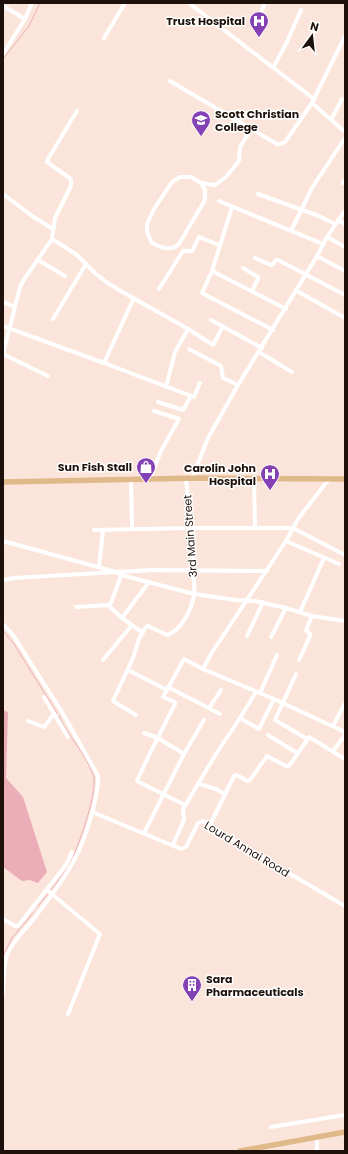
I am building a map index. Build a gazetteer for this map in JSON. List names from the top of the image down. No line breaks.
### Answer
{"streets":{"street":["3rd Main Street","Lourd Annai Road"]},"places":{"hospital":["Trust Hospital","Carolin John Hospital"],"school or university":["Scott Christian College"],"shop":["Sun Fish Stall"],"building":["Sara Pharmaceuticals"]},"north":"top"}
